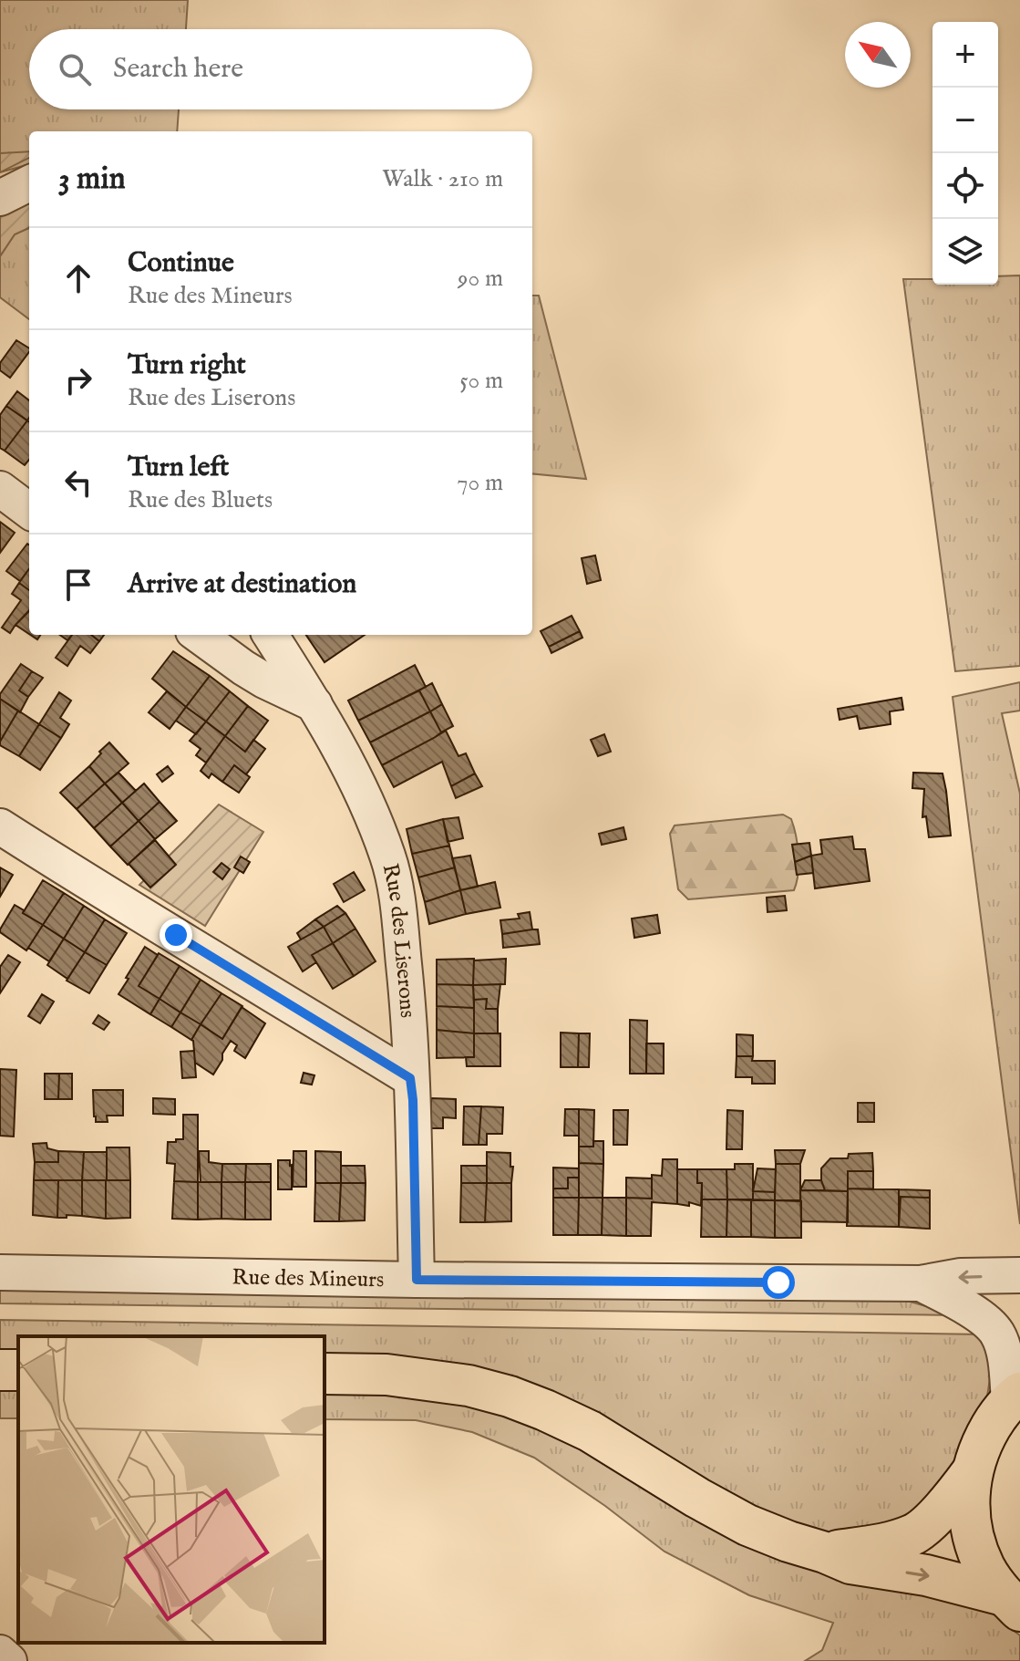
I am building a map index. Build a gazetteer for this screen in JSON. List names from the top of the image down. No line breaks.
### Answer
{"streets":{"street":["Rue des Liserons","Rue des Mineurs"]},"crossings":[["Rue des Liserons","Rue des Mineurs"]],"north":"top left","page":{"map_buttons":["+","−"],"search":"Search here","heading":["3 min","Walk · 210 m"],"list":[["Continue","Rue des Mineurs","90 m"],["Turn right","Rue des Liserons","50 m"],["Turn left","Rue des Bluets","70 m"],"Arrive at destination"]}}
